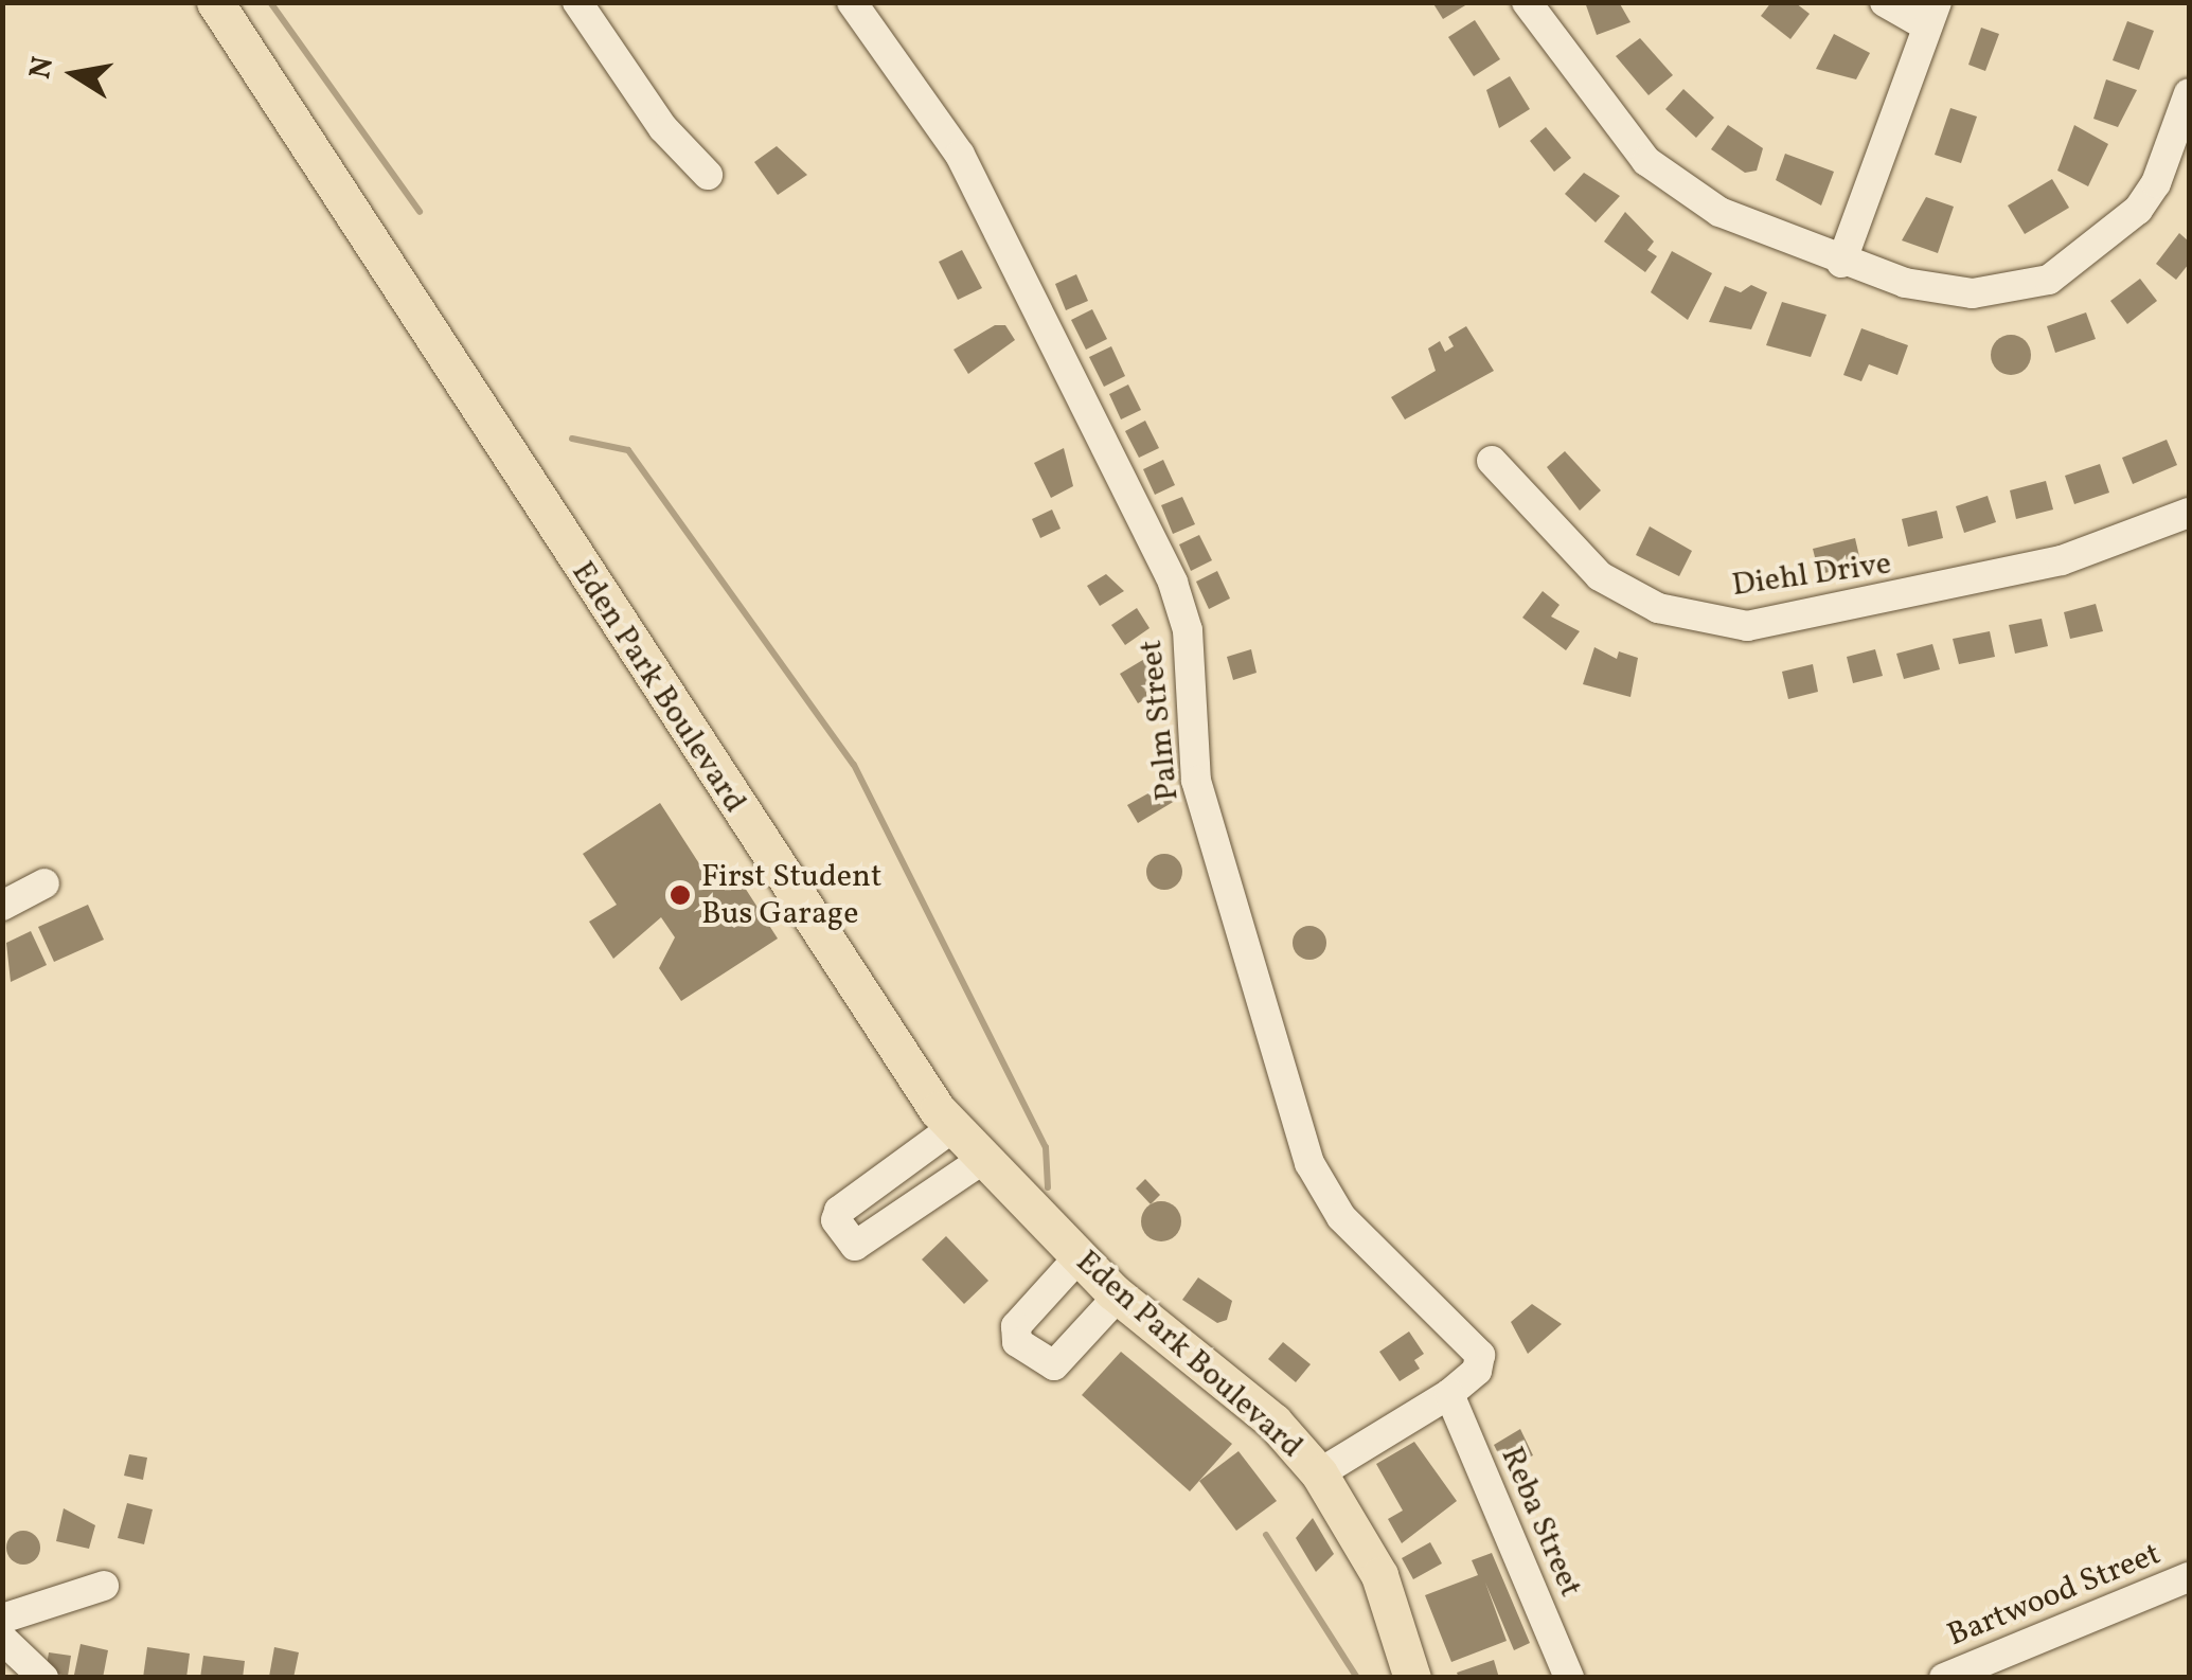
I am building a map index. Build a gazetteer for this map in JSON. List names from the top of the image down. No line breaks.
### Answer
{"streets":{"main road":["Eden Park Boulevard"],"street":["Diehl Drive","Palm Street","Reba Street","Bartwood Street"]},"crossings":[["Eden Park Boulevard","Palm Street"],["Palm Street","Reba Street"]],"places":["First Student Bus Garage"],"north":"left"}
